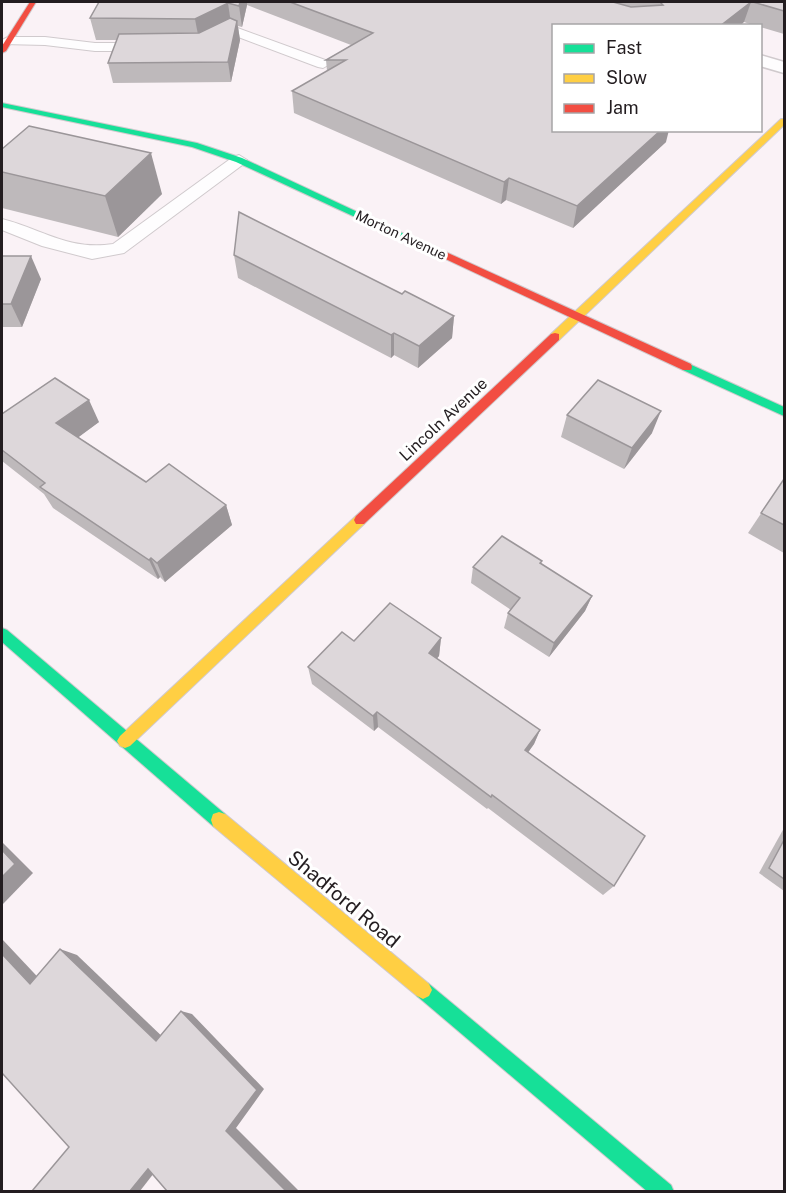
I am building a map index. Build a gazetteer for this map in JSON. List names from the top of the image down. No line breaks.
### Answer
{"streets":{"street":["Morton Avenue","Lincoln Avenue","Shadford Road"]},"crossings":[["Morton Avenue","Lincoln Avenue"],["Lincoln Avenue","Shadford Road"]],"legend":["Fast","Slow","Jam"]}
